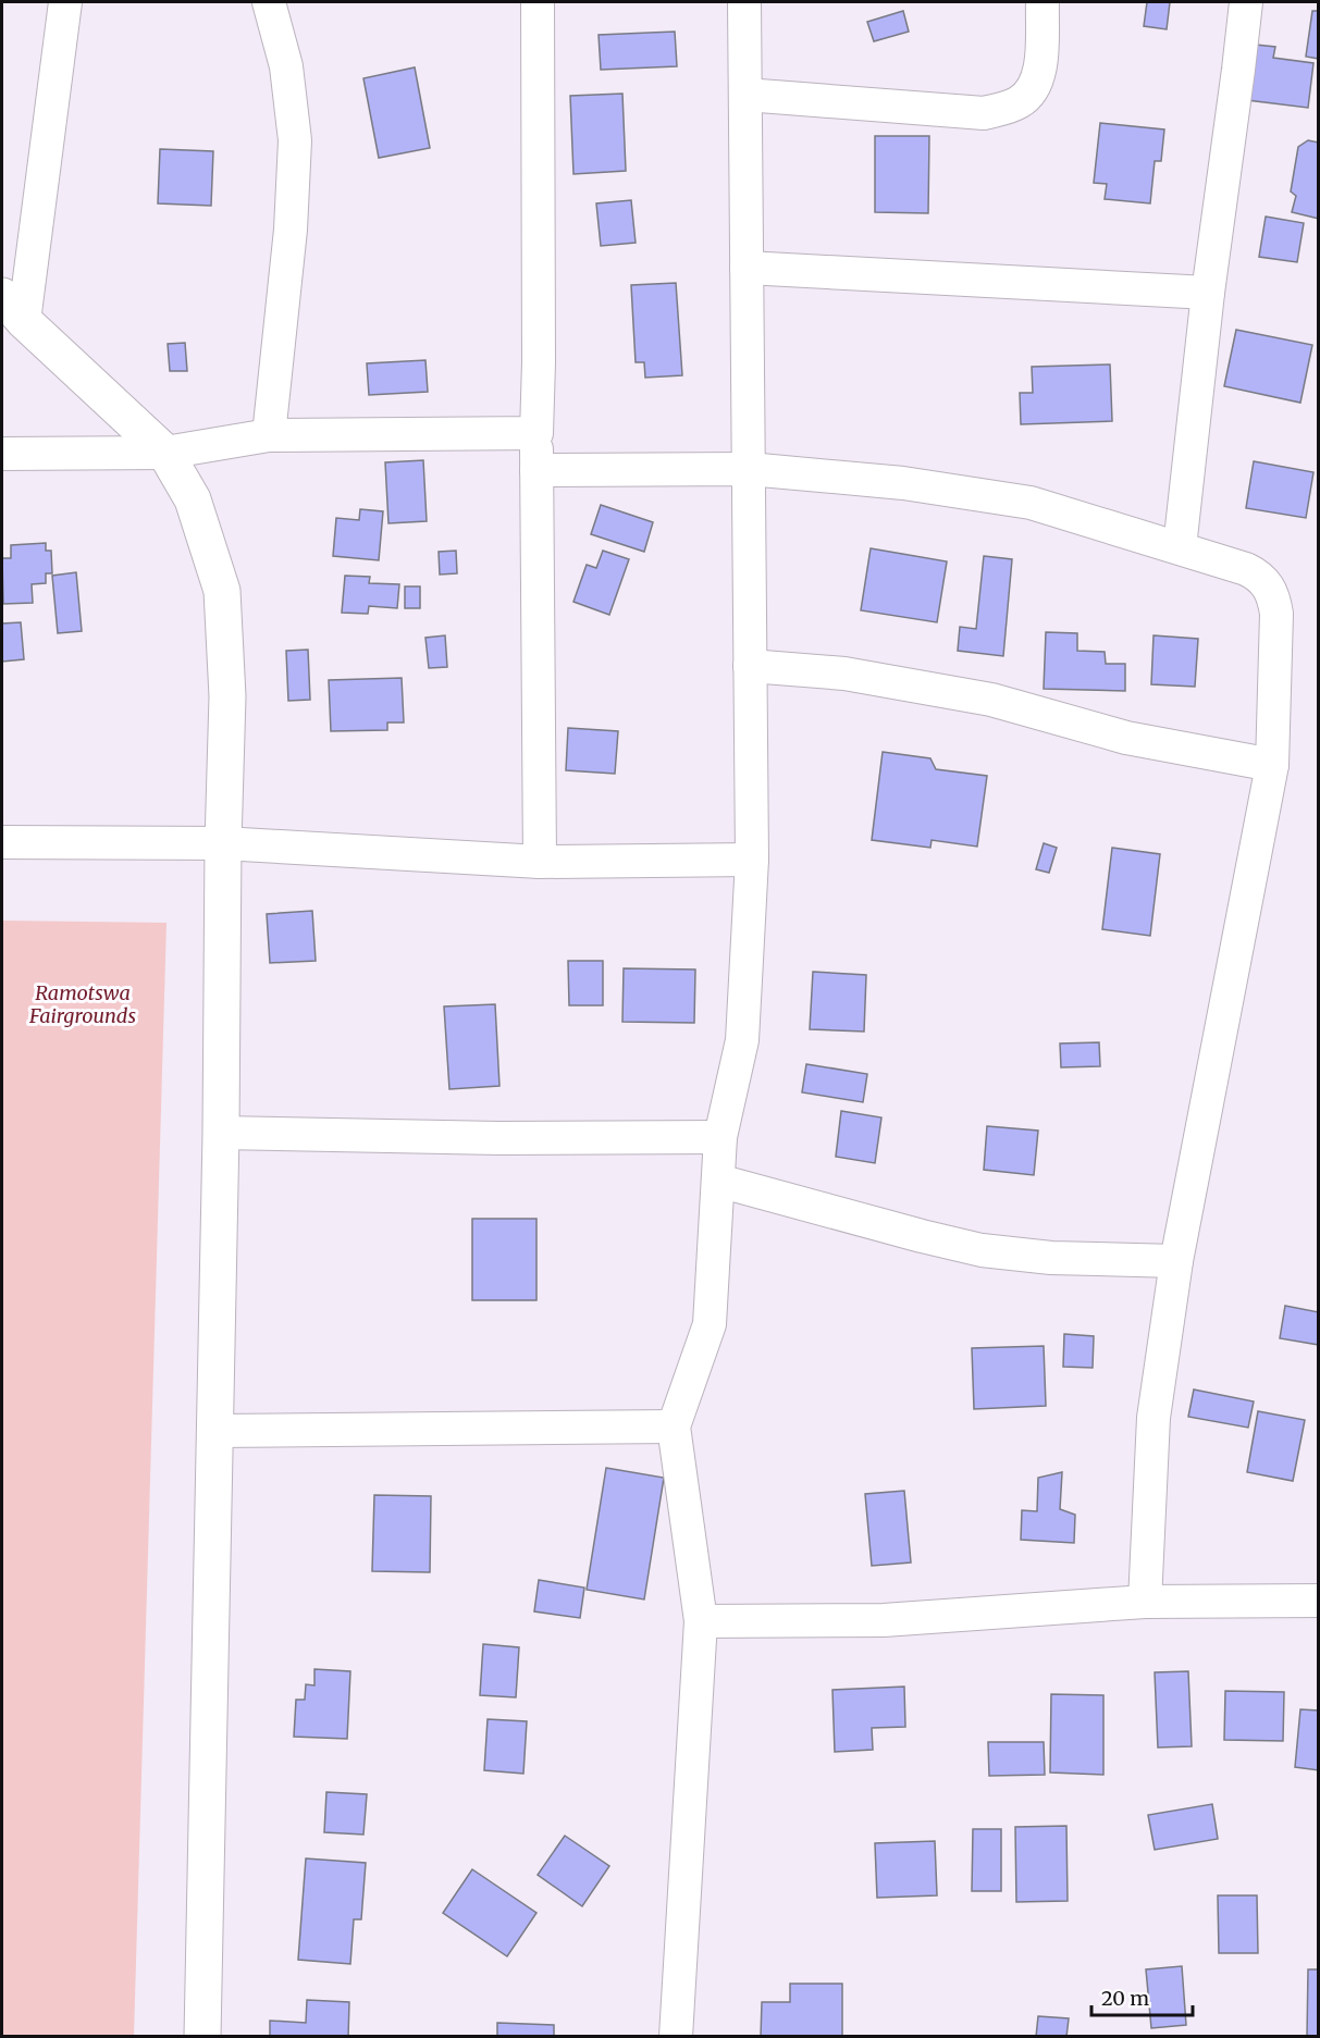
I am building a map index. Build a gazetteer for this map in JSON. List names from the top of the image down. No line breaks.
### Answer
{"parks":["Ramotswa Fairgrounds"],"scale_bar":"20 m"}
